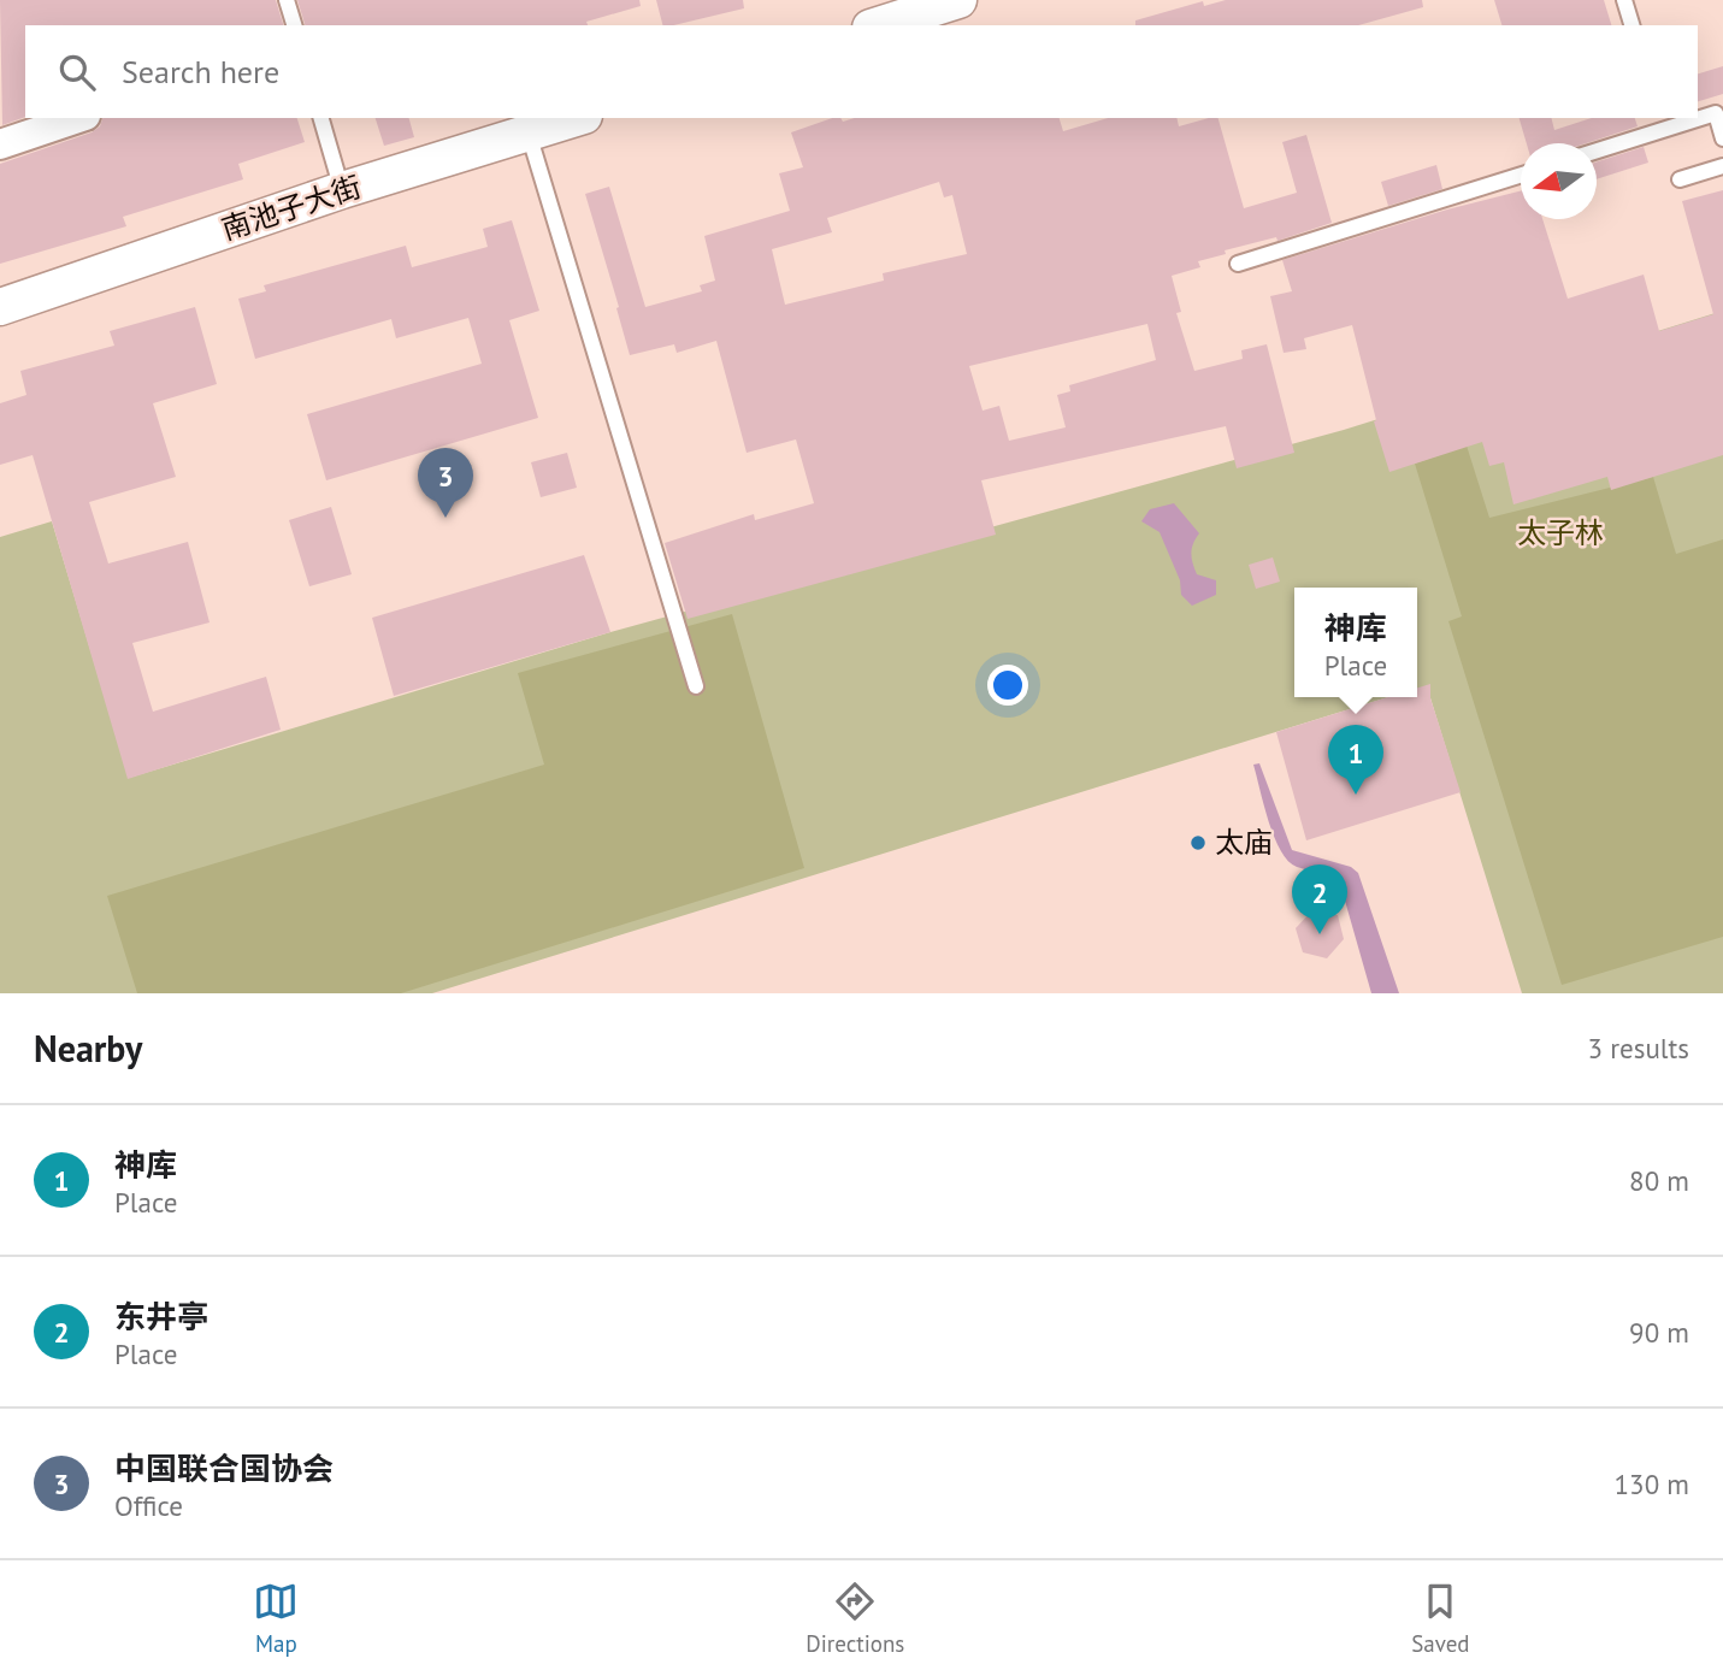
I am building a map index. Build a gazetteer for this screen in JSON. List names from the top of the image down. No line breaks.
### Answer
{"streets":{"street":["南池子大街"]},"parks":["太子林"],"places":["太庙"],"north":"left","page":{"search":"Search here","pins":["3","1","2"],"popup":["神库","Place"],"heading":["Nearby","3 results"],"list":[{"mark":"1","name":"神库","note":"Place","value":"80 m"},{"mark":"2","name":"东井亭","note":"Place","value":"90 m"},{"mark":"3","name":"中国联合国协会","note":"Office","value":"130 m"}],"nav":["Map","Directions","Saved"]}}
